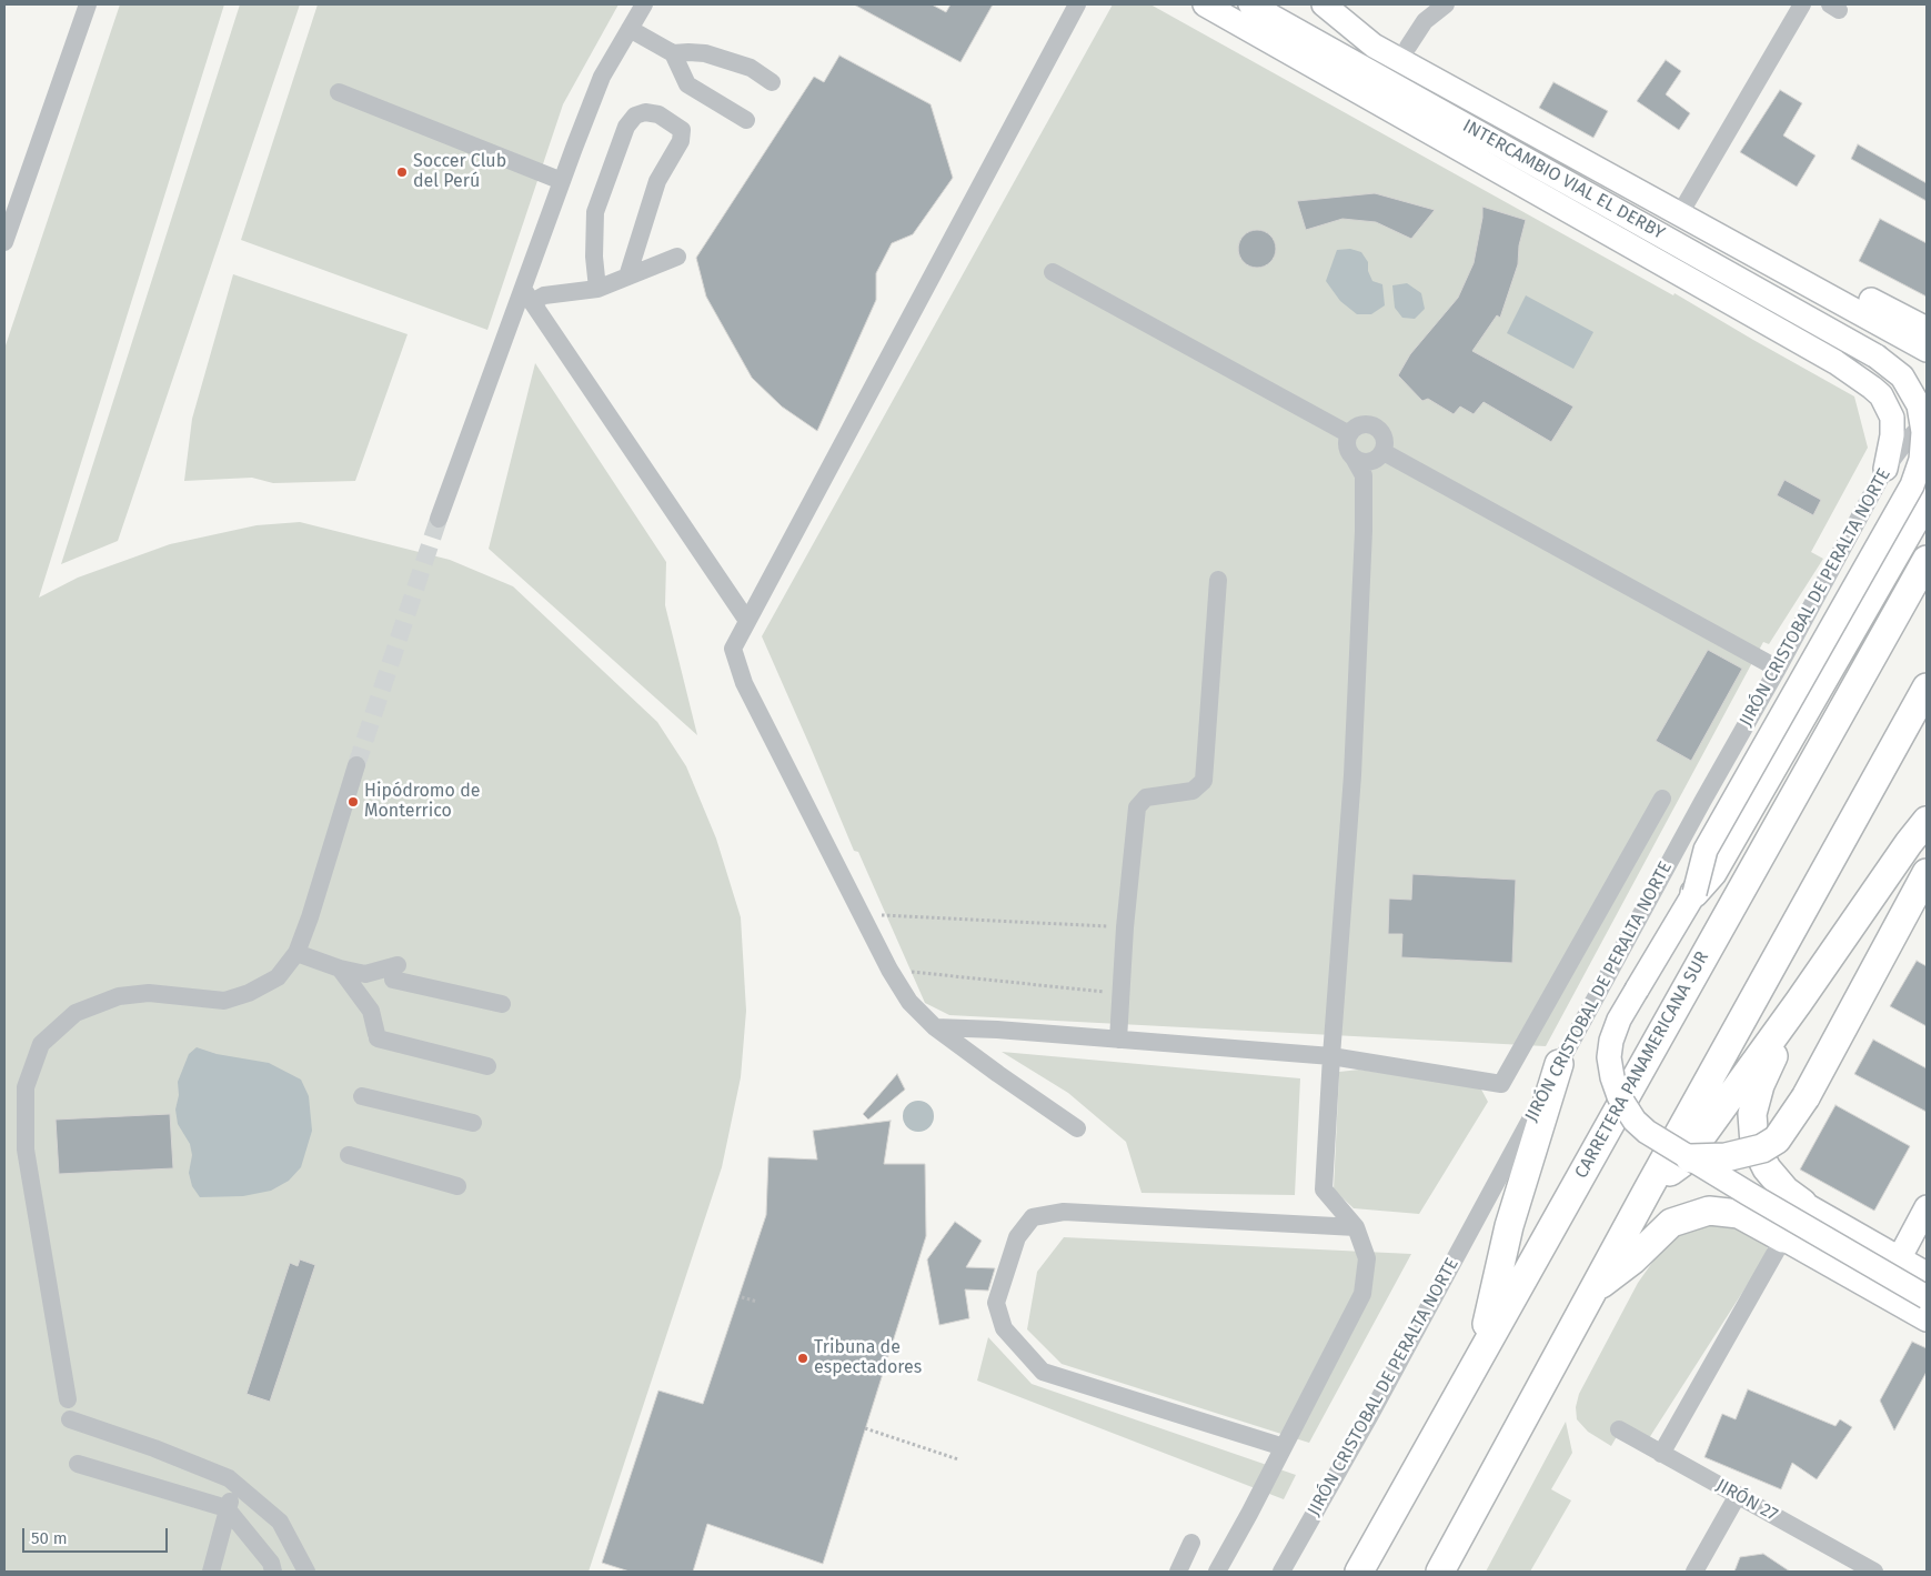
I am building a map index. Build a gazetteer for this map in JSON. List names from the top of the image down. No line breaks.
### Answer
{"streets":{"highway":["CARRETERA PANAMERICANA SUR"],"main road":["INTERCAMBIO VIAL EL DERBY"],"street":["JIRÓN CRISTOBAL DE PERALTA NORTE","JIRÓN 27"]},"places":["Soccer Club del Perú","Hipódromo de Monterrico","Tribuna de espectadores"],"scale_bar":"50 m"}
